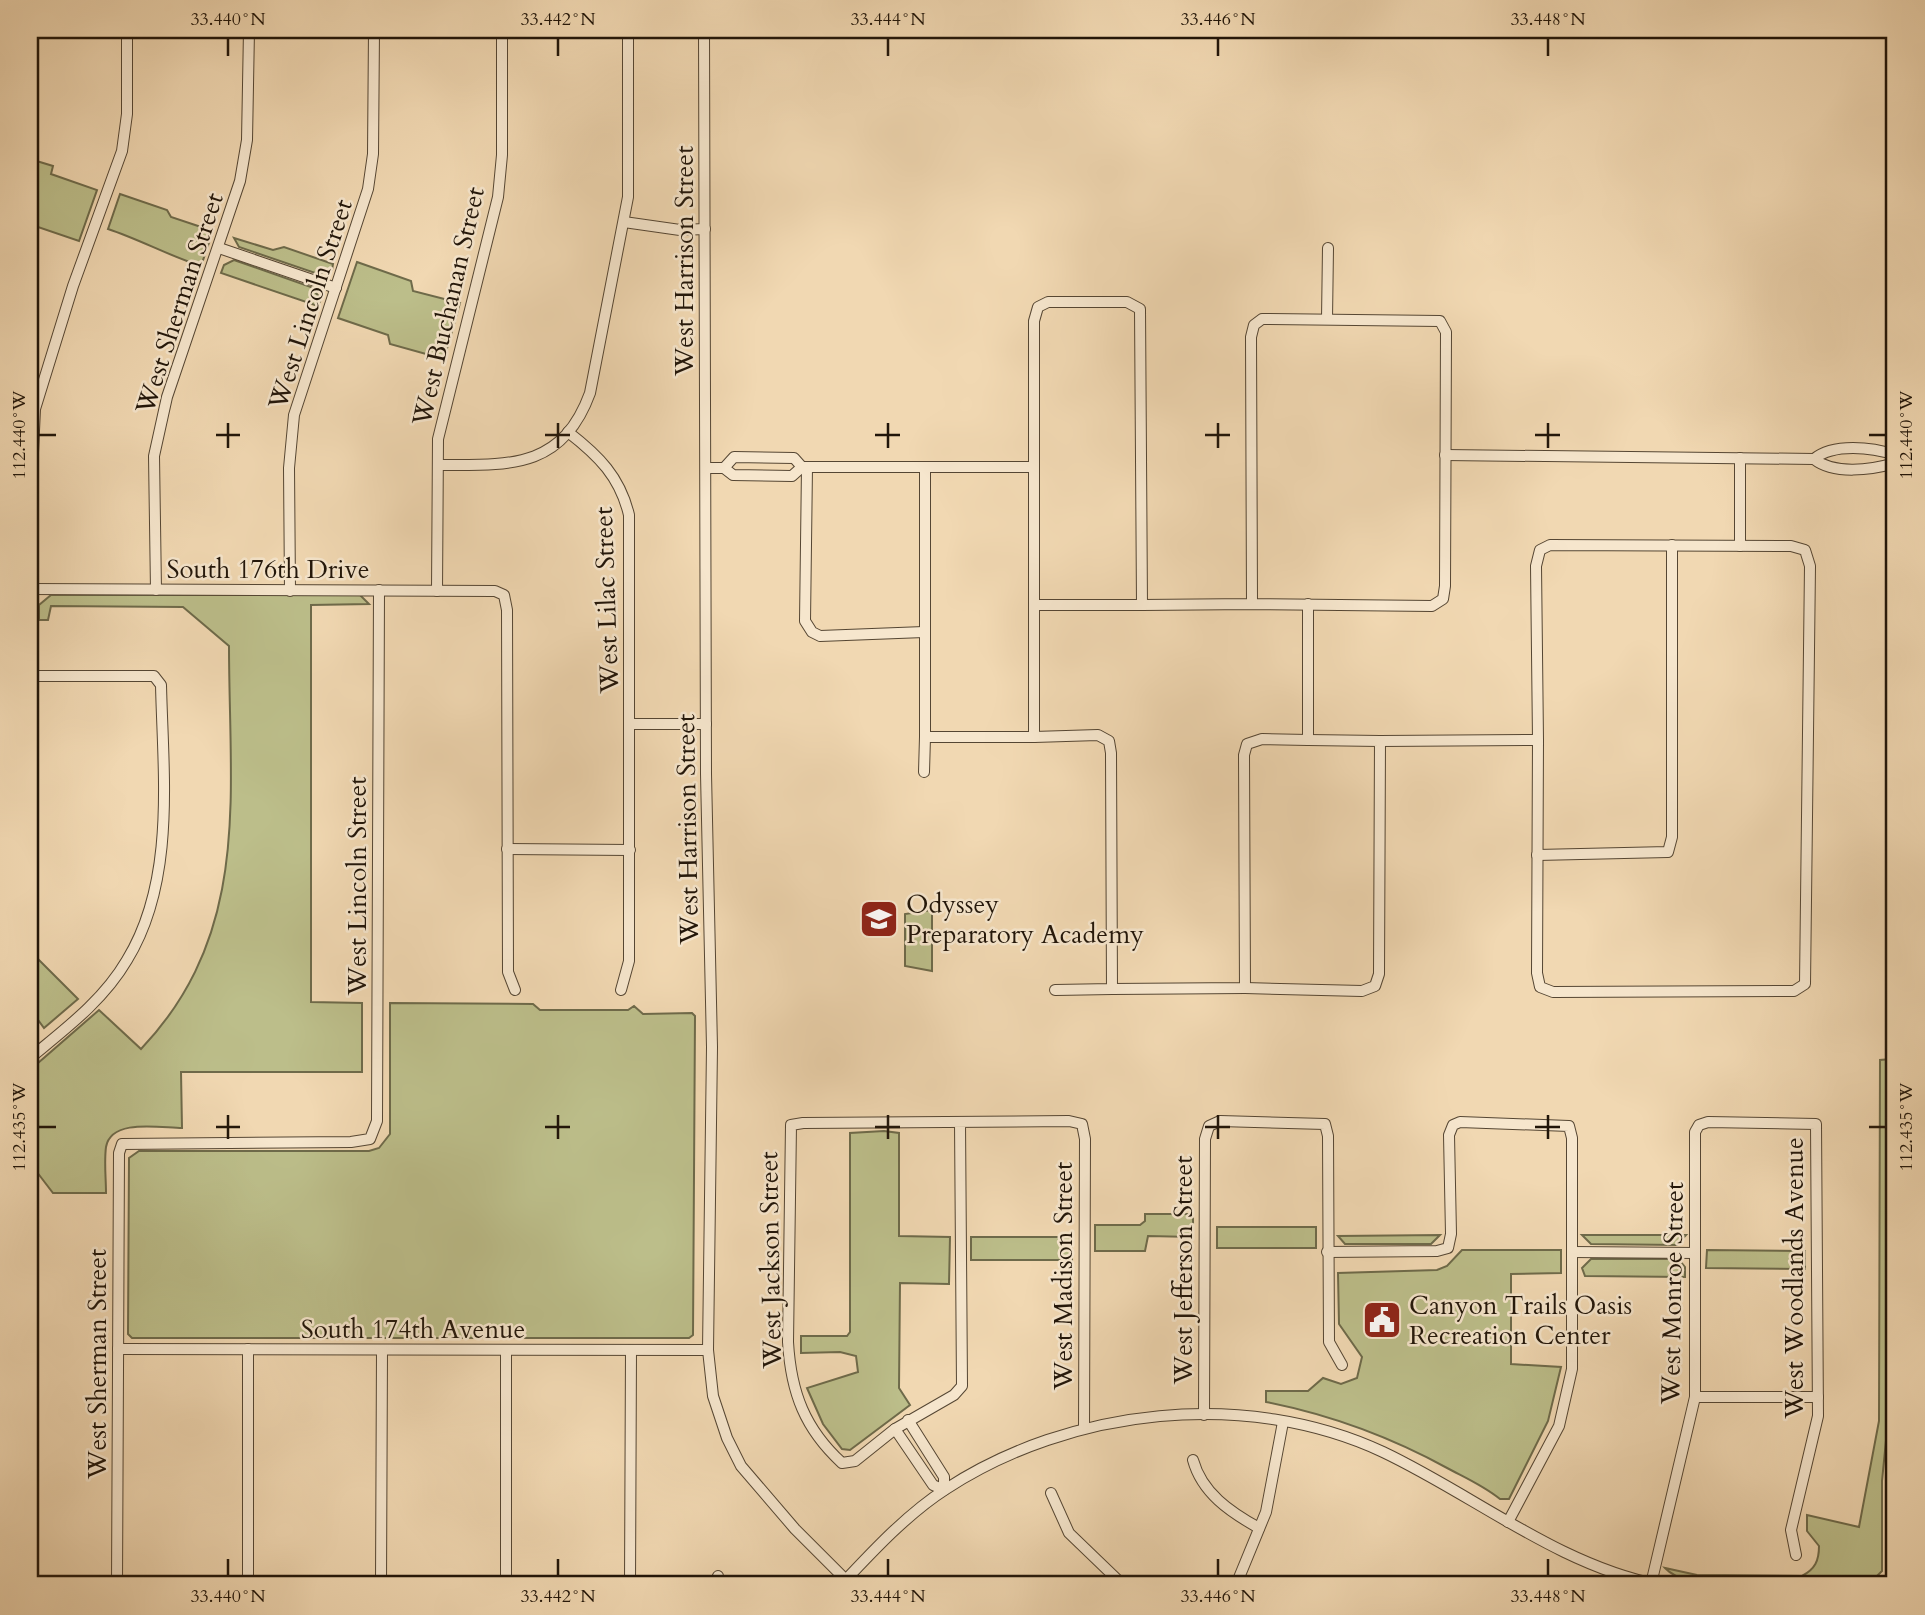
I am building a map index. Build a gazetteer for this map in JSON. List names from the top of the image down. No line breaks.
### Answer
{"streets":{"street":["West Harrison Street","West Sherman Street","West Lincoln Street","West Buchanan Street","South 176th Drive","West Lilac Street","West Jackson Street","West Jefferson Street","West Madison Street","West Woodlands Avenue","West Monroe Street","South 174th Avenue"]},"crossings":[["West Harrison Street","South 174th Avenue"],["West Sherman Street","West Lincoln Street"],["West Sherman Street","South 176th Drive"],["West Sherman Street","South 174th Avenue"],["West Lincoln Street","South 176th Drive"],["West Buchanan Street","South 176th Drive"],["West Jackson Street","West Madison Street"],["West Woodlands Avenue","West Monroe Street"]],"places":{"school or university":["Odyssey Preparatory Academy"],"public building":["Canyon Trails Oasis Recreation Center"]},"coordinates":["33.440°N","33.442°N","33.444°N","33.446°N","33.448°N","112.440°W","112.435°W"]}
